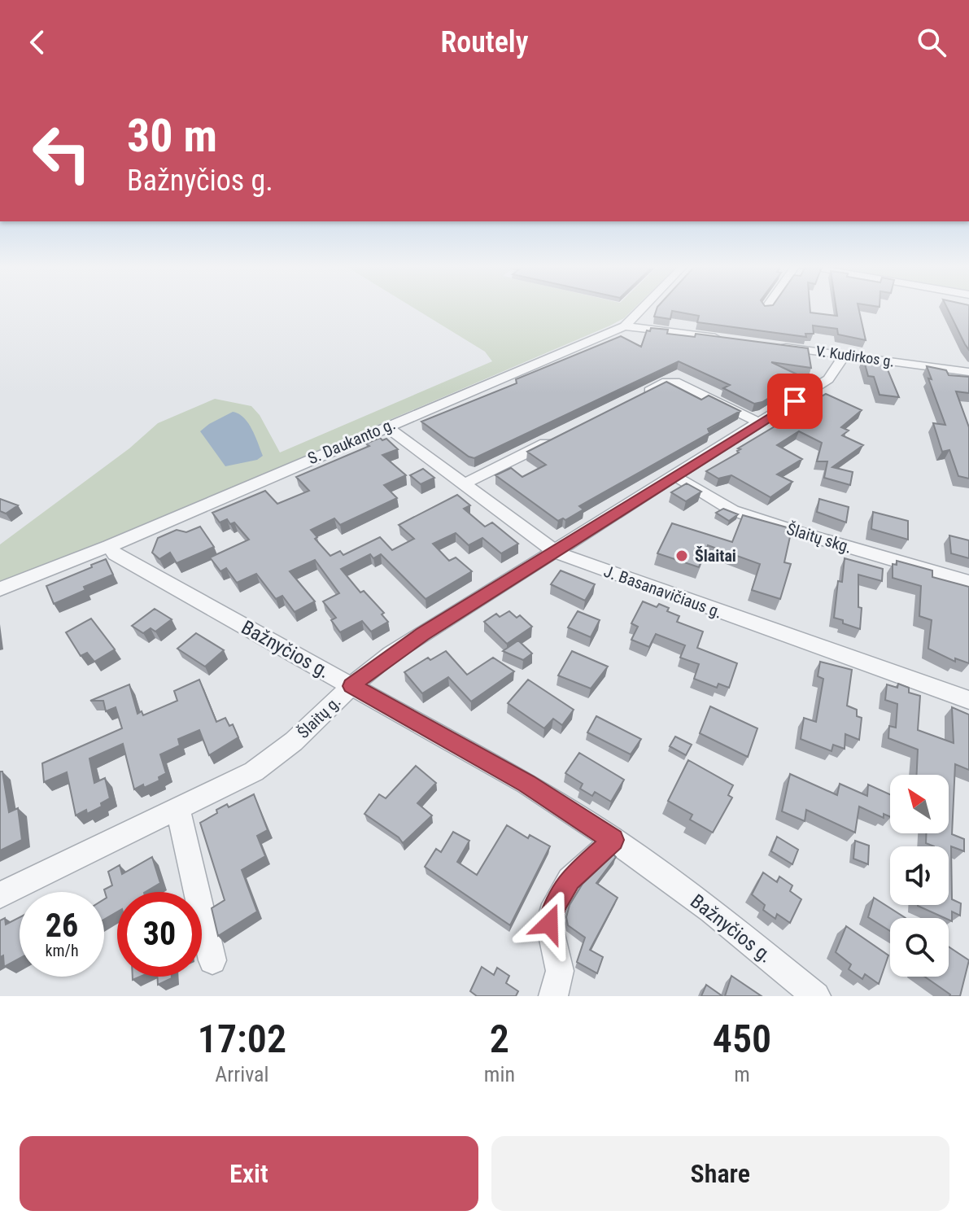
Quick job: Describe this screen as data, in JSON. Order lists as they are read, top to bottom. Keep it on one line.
{"streets":{"street":["V. Kudirkos g.","S. Daukanto g.","Šlaitų skg.","J. Basanavičiaus g.","Bažnyčios g.","Šlaitų g."]},"crossings":[["V. Kudirkos g.","Šlaitų g."],["S. Daukanto g.","J. Basanavičiaus g."],["S. Daukanto g.","Bažnyčios g."],["Šlaitų skg.","Šlaitų g."],["J. Basanavičiaus g.","Šlaitų g."],["Bažnyčios g.","Šlaitų g."]],"places":["Šlaitai"],"north":"top left","page":{"header":"Routely","turn":["30 m","Bažnyčios g."],"speed":"26 km/h","limit":"30","eta":["17:02","Arrival","2","min","450","m"],"buttons":["Exit","Share"]}}
